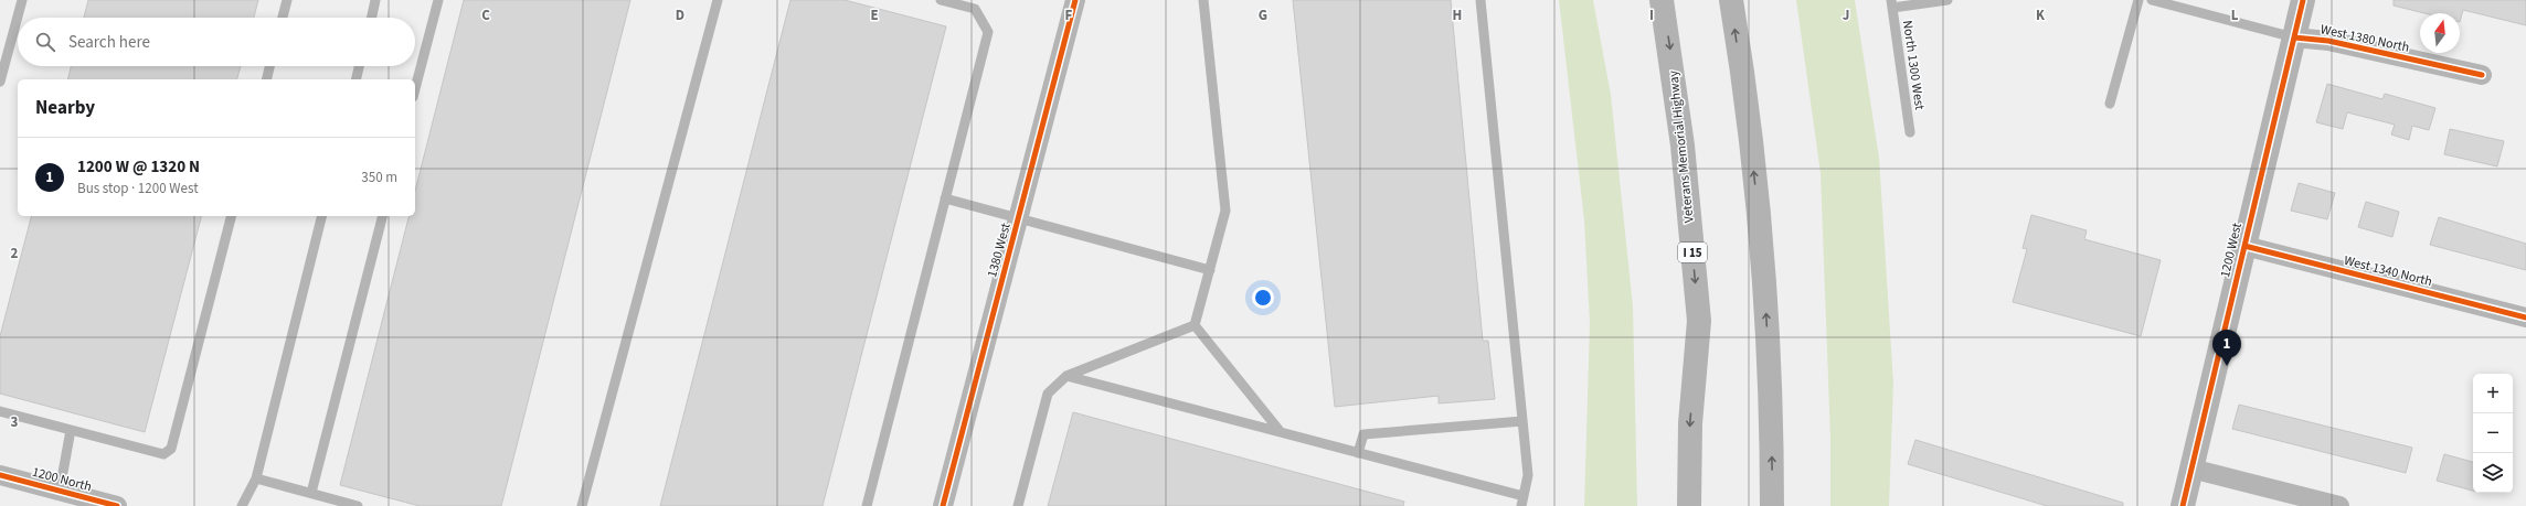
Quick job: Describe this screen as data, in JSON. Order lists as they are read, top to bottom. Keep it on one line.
{"streets":{"highway":["Veterans Memorial Highway","I 15"],"street":["West 1380 North","1380 West","1200 West","West 1340 North","1200 North"],"lane":["North 1300 West"]},"crossings":[["West 1380 North","1200 West"],["1200 West","West 1340 North"]],"north":"top","page":{"search":"Search here","heading":"Nearby","list":[{"mark":"1","name":"1200 W @ 1320 N","note":"Bus stop · 1200 West","value":"350 m"}],"pins":"1","map_buttons":["+","−"]},"grid":{"columns":["C","D","E","F","G","H","I","J","K","L"],"rows":["2","3"]}}
